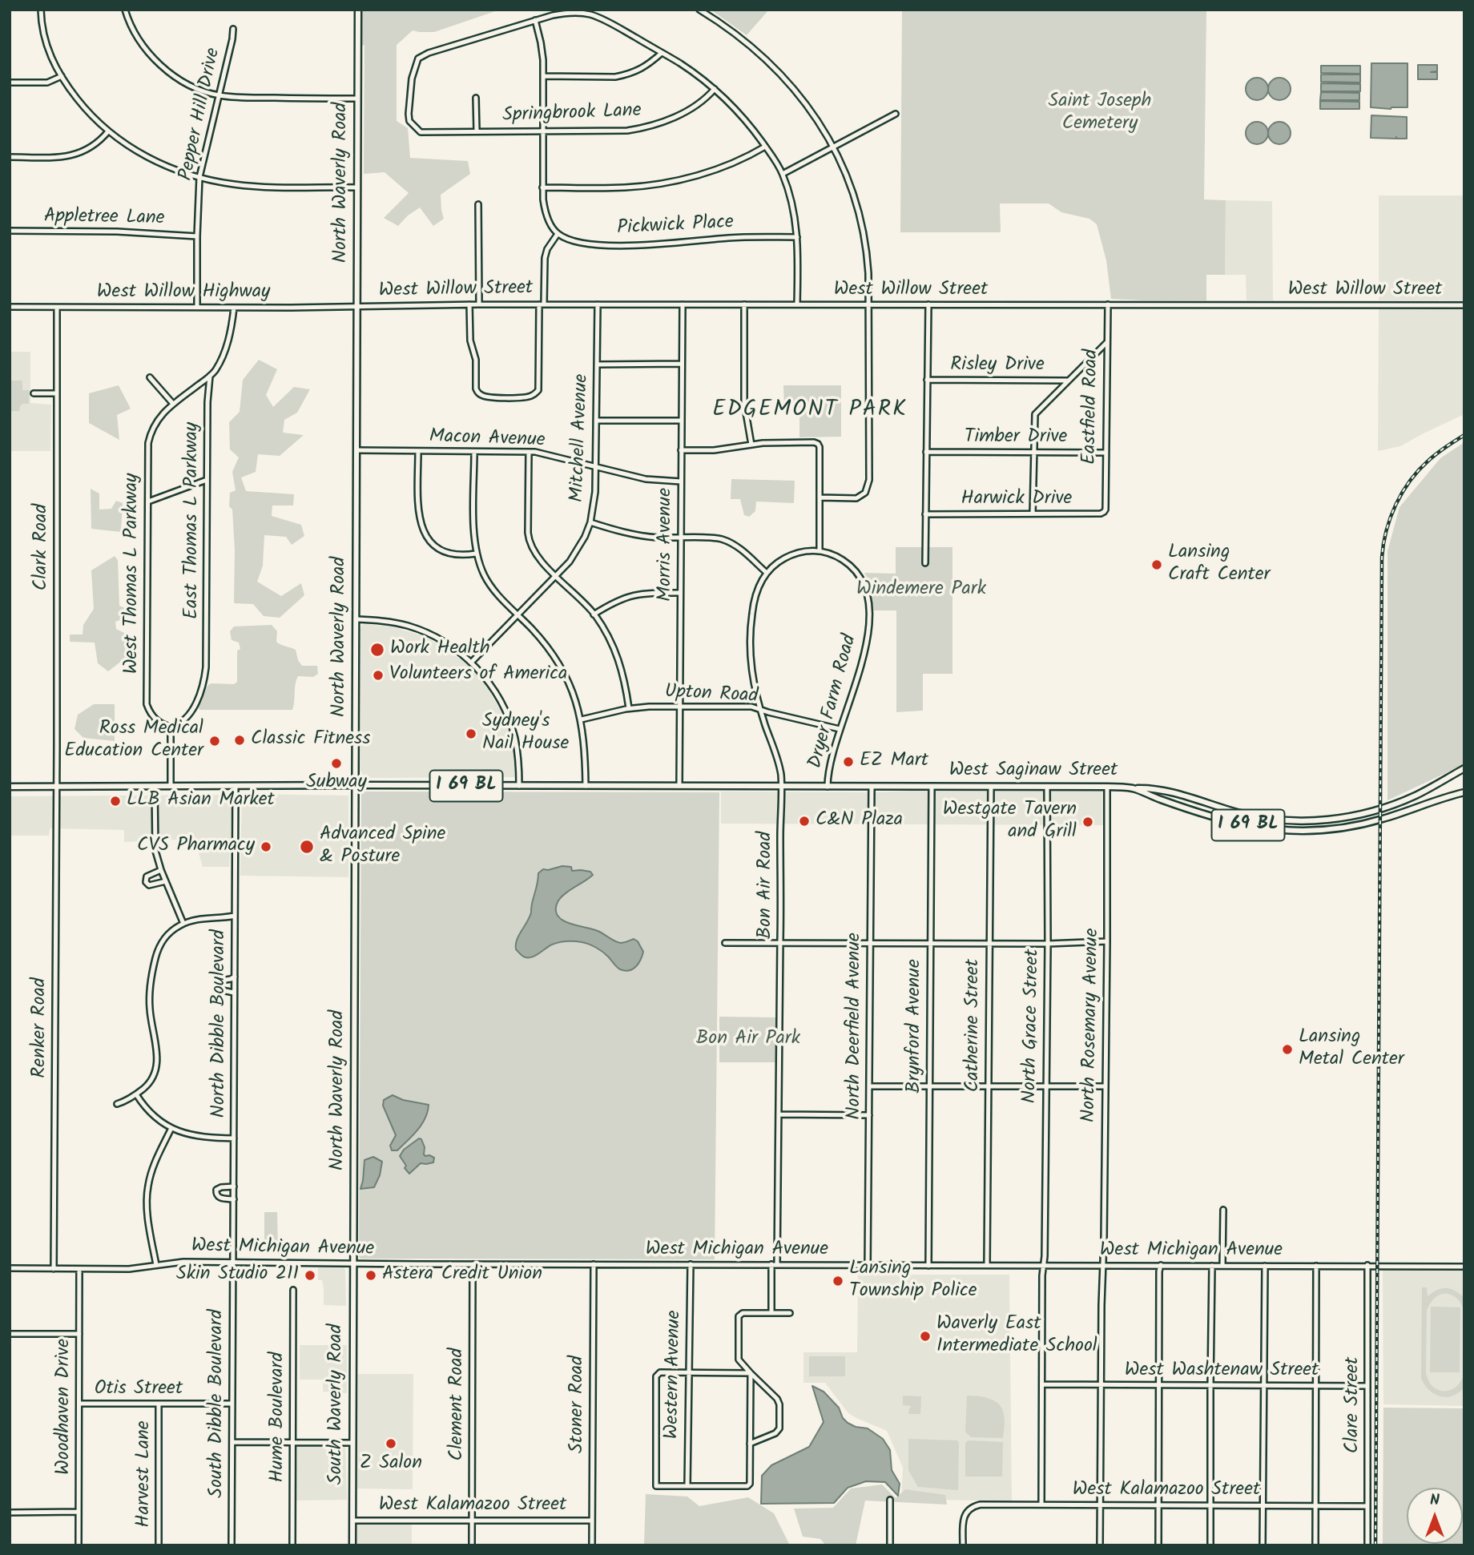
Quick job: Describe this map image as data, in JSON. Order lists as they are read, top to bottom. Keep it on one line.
{"streets":{"main road":["North Waverly Road","West Saginaw Street","I 69 BL","South Waverly Road"],"street":["Pepper Hill Drive","Springbrook Lane","Appletree Lane","Pickwick Place","West Willow Street","West Willow Highway","Risley Drive","Eastfield Road","Mitchell Avenue","Timber Drive","Macon Avenue","Harwick Drive","East Thomas L Parkway","Morris Avenue","Clark Road","West Thomas L Parkway","Upton Road","Dryer Farm Road","Bon Air Road","North Dibble Boulevard","Catherine Street","North Rosemary Avenue","North Deerfield Avenue","Brynford Avenue","North Grace Street","Renker Road","West Michigan Avenue","West Washtenaw Street","Western Avenue","Otis Street","South Dibble Boulevard","Clement Road","Stoner Road","Clare Street","Woodhaven Drive","Hume Boulevard","Harvest Lane","West Kalamazoo Street"]},"crossings":[["Pepper Hill Drive","Appletree Lane"],["Pepper Hill Drive","West Willow Highway"],["North Waverly Road","West Willow Street"],["North Waverly Road","West Willow Highway"],["North Waverly Road","Macon Avenue"],["North Waverly Road","West Saginaw Street"],["North Waverly Road","I 69 BL"],["North Waverly Road","West Michigan Avenue"],["North Waverly Road","South Waverly Road"],["West Willow Street","West Willow Highway"],["West Willow Street","Eastfield Road"],["West Willow Street","Mitchell Avenue"],["West Willow Street","Morris Avenue"],["West Willow Highway","East Thomas L Parkway"],["West Willow Highway","Clark Road"],["Eastfield Road","Timber Drive"],["Eastfield Road","Harwick Drive"],["Mitchell Avenue","Macon Avenue"],["Macon Avenue","Morris Avenue"],["East Thomas L Parkway","West Thomas L Parkway"],["Morris Avenue","Upton Road"],["Morris Avenue","West Saginaw Street"],["Clark Road","I 69 BL"],["Clark Road","Renker Road"],["Upton Road","Dryer Farm Road"],["Upton Road","Bon Air Road"],["Dryer Farm Road","West Saginaw Street"],["Dryer Farm Road","Bon Air Road"],["West Saginaw Street","I 69 BL"],["West Saginaw Street","Bon Air Road"],["West Saginaw Street","Catherine Street"],["West Saginaw Street","North Rosemary Avenue"],["West Saginaw Street","North Deerfield Avenue"],["West Saginaw Street","Brynford Avenue"],["West Saginaw Street","North Grace Street"],["I 69 BL","North Dibble Boulevard"],["I 69 BL","Renker Road"],["Bon Air Road","West Michigan Avenue"],["North Dibble Boulevard","West Michigan Avenue"],["North Dibble Boulevard","South Dibble Boulevard"],["Catherine Street","West Michigan Avenue"],["North Rosemary Avenue","West Michigan Avenue"],["North Rosemary Avenue","West Washtenaw Street"],["North Rosemary Avenue","West Kalamazoo Street"],["North Deerfield Avenue","West Michigan Avenue"],["Brynford Avenue","West Michigan Avenue"],["North Grace Street","West Michigan Avenue"],["North Grace Street","West Washtenaw Street"],["North Grace Street","West Kalamazoo Street"],["Renker Road","West Michigan Avenue"],["West Michigan Avenue","Western Avenue"],["West Michigan Avenue","South Dibble Boulevard"],["West Michigan Avenue","South Waverly Road"],["West Michigan Avenue","Clement Road"],["West Michigan Avenue","Stoner Road"],["West Michigan Avenue","Clare Street"],["West Michigan Avenue","Woodhaven Drive"],["West Washtenaw Street","Clare Street"],["Otis Street","South Dibble Boulevard"],["Otis Street","Woodhaven Drive"],["Otis Street","Harvest Lane"],["South Waverly Road","West Kalamazoo Street"],["Clement Road","West Kalamazoo Street"],["Stoner Road","West Kalamazoo Street"],["Clare Street","West Kalamazoo Street"]],"districts":["EDGEMONT PARK"],"parks":["Saint Joseph Cemetery","Windemere Park","Bon Air Park"],"places":["Lansing Craft Center","Work Health","Volunteers of America","Sydney's Nail House","Classic Fitness","Ross Medical Education Center","EZ Mart","Subway","LLB Asian Market","C&N Plaza","Westgate Tavern and Grill","CVS Pharmacy","Advanced Spine & Posture","Lansing Metal Center","Skin Studio 211","Astera Credit Union","Lansing Township Police","Waverly East Intermediate School","Z Salon"],"north":"top"}
